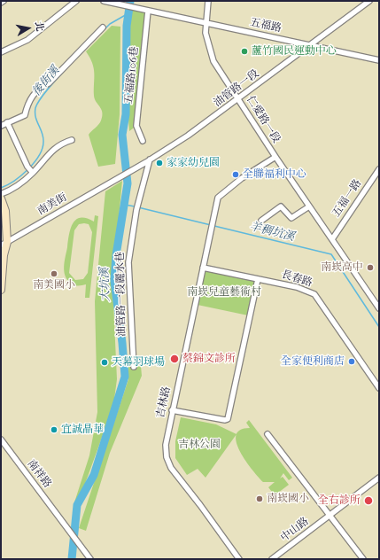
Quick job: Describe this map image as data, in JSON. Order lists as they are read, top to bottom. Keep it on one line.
{"streets":{"street":["五福路","五福路106巷","油管路一段","仁愛路一段","五福一路","南美街","長春路","油管路一段麗水巷","吉林路","南祥路","中山路"]},"crossings":[["五福路","五福路106巷"],["五福路","油管路一段"],["五福路","仁愛路一段"],["油管路一段","仁愛路一段"],["油管路一段","南美街"],["油管路一段","油管路一段麗水巷"],["仁愛路一段","五福一路"],["仁愛路一段","吉林路"],["長春路","吉林路"]],"water":["後街溪","羊稠坑溪","大坑溪"],"parks":["南崁兒童藝術村","吉林公園"],"places":["蘆竹國民運動中心","家家幼兒園","全聯福利中心","南崁高中","南美國小","蔡錦文診所","全家便利商店","天幕羽球場","宜誠晶華","南崁國小","全右診所"],"north":"right"}
